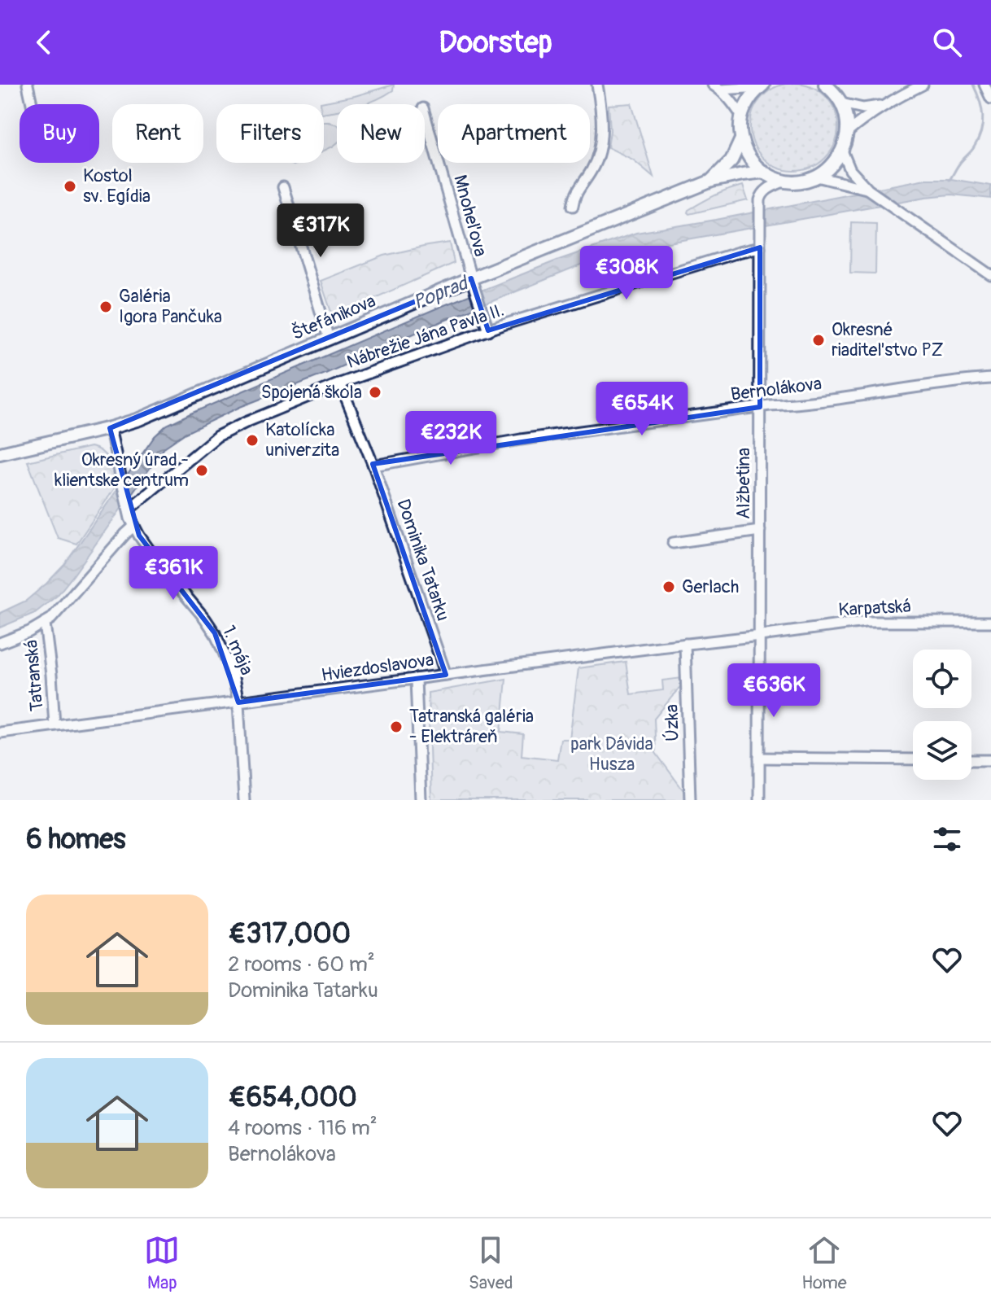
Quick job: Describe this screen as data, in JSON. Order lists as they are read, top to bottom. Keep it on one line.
{"streets":{"main road":["Štefánikova"],"street":["Mnoheľova","Nábrežie Jána Pavla II.","Bernolákova","Alžbetina","Dominika Tatarku","Karpatská","1. mája","Hviezdoslavova","Tatranská","Úzka"]},"crossings":[["Mnoheľova","Štefánikova"],["Mnoheľova","Nábrežie Jána Pavla II."],["Štefánikova","1. mája"],["Nábrežie Jána Pavla II.","Alžbetina"],["Nábrežie Jána Pavla II.","Dominika Tatarku"],["Nábrežie Jána Pavla II.","1. mája"],["Bernolákova","Alžbetina"],["Bernolákova","Dominika Tatarku"],["Alžbetina","Karpatská"],["Alžbetina","Hviezdoslavova"],["Dominika Tatarku","Hviezdoslavova"],["Karpatská","Hviezdoslavova"],["1. mája","Hviezdoslavova"],["Hviezdoslavova","Tatranská"],["Hviezdoslavova","Úzka"]],"water":["Poprad"],"parks":["park Dávida Husza"],"places":["Kostol sv. Egídia","Galéria Igora Pančuka","Okresné riaditeľstvo PZ","Spojená škola","Katolícka univerzita","Okresný úrad - klientske centrum","Gerlach","Tatranská galéria - Elektráreň"],"page":{"header":"Doorstep","chip":["Buy","Rent","Filters","New","Apartment"],"price":["€317K","€308K","€654K","€232K","€361K","€636K"],"heading":"6 homes","list":[{"name":"€317,000","note":"2 rooms · 60 m² · Dominika Tatarku"},{"name":"€654,000","note":"4 rooms · 116 m² · Bernolákova"}],"tabs":["Map","Saved","Home"]}}
